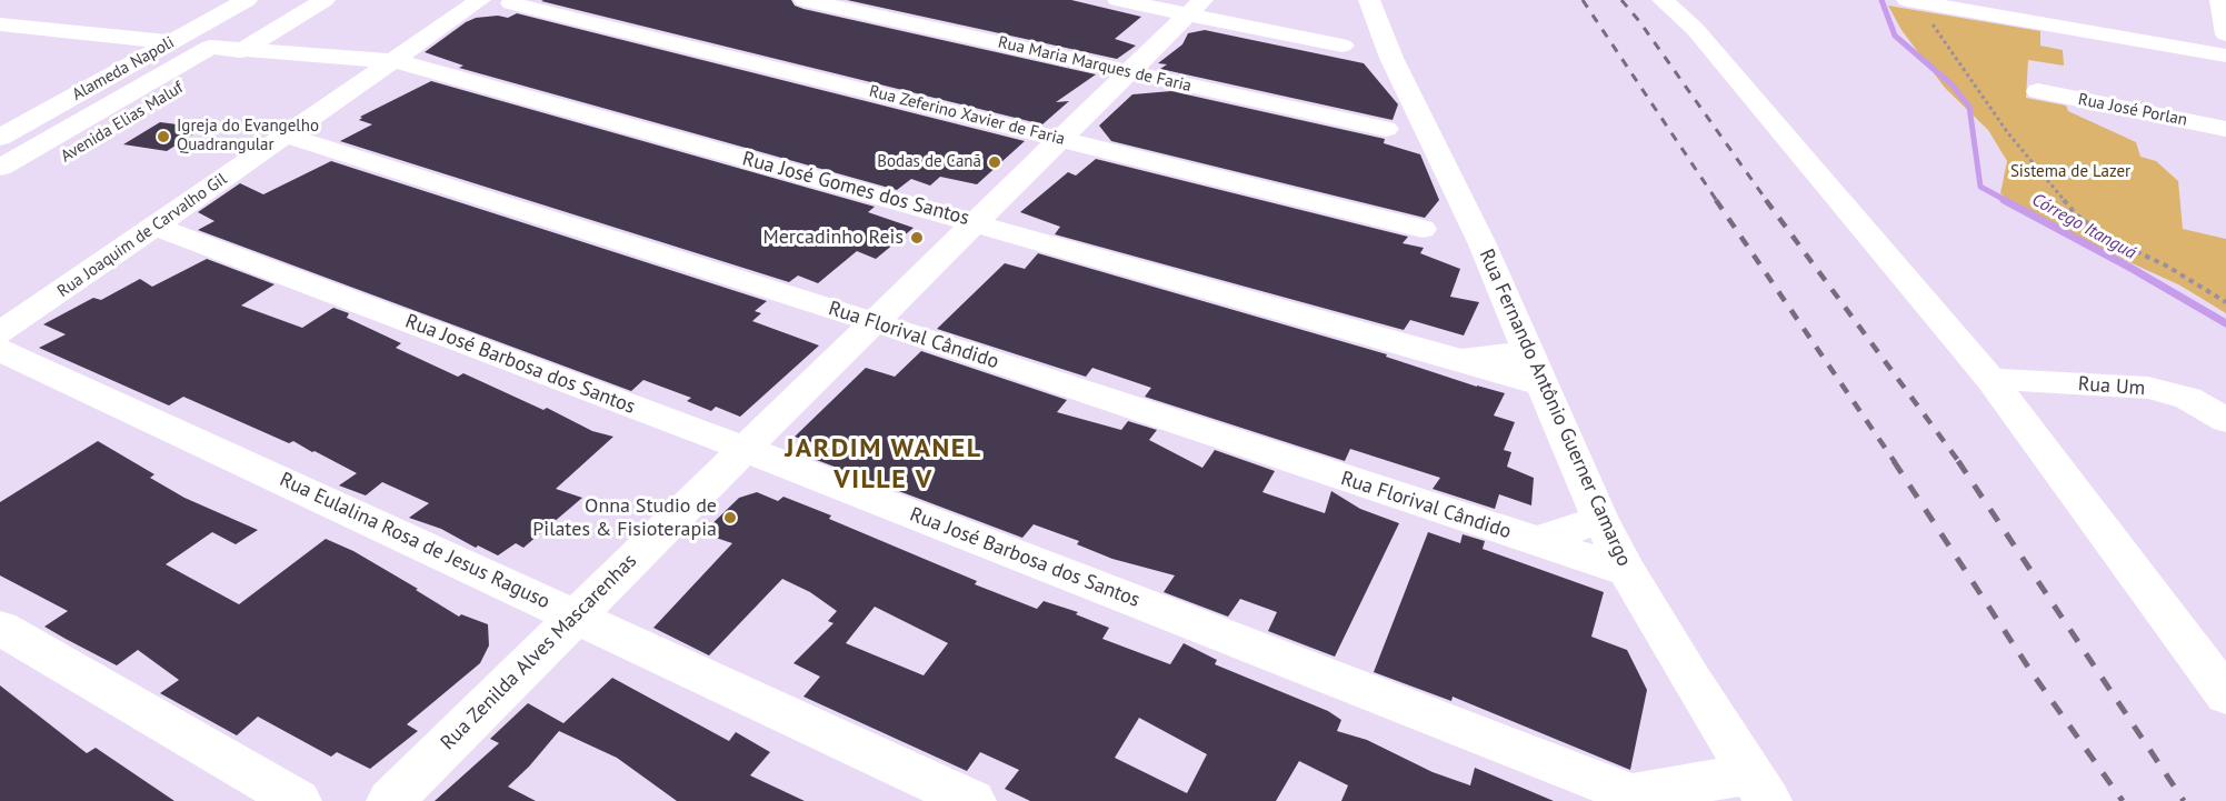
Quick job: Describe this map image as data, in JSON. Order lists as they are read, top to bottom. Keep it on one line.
{"streets":{"street":["Rua Maria Marques de Faria","Alameda Napoli","Rua José Porlan","Rua Zeferino Xavier de Faria","Avenida Elias Maluf","Rua José Gomes dos Santos","Rua Joaquim de Carvalho Gil","Rua Florival Cândido","Rua José Barbosa dos Santos","Rua Um","Rua Fernando Antônio Guerner Camargo","Rua Eulalina Rosa de Jesus Raguso","Rua Zenilda Alves Mascarenhas"]},"crossings":[["Rua Maria Marques de Faria","Rua Fernando Antônio Guerner Camargo"],["Rua Maria Marques de Faria","Rua Zenilda Alves Mascarenhas"],["Rua Zeferino Xavier de Faria","Rua Joaquim de Carvalho Gil"],["Rua Zeferino Xavier de Faria","Rua Fernando Antônio Guerner Camargo"],["Rua Zeferino Xavier de Faria","Rua Zenilda Alves Mascarenhas"],["Avenida Elias Maluf","Rua José Gomes dos Santos"],["Rua José Gomes dos Santos","Rua Joaquim de Carvalho Gil"],["Rua José Gomes dos Santos","Rua Fernando Antônio Guerner Camargo"],["Rua José Gomes dos Santos","Rua Zenilda Alves Mascarenhas"],["Rua Joaquim de Carvalho Gil","Rua Florival Cândido"],["Rua Joaquim de Carvalho Gil","Rua José Barbosa dos Santos"],["Rua Florival Cândido","Rua Fernando Antônio Guerner Camargo"],["Rua Florival Cândido","Rua Zenilda Alves Mascarenhas"],["Rua José Barbosa dos Santos","Rua Fernando Antônio Guerner Camargo"],["Rua José Barbosa dos Santos","Rua Zenilda Alves Mascarenhas"],["Rua Eulalina Rosa de Jesus Raguso","Rua Zenilda Alves Mascarenhas"]],"districts":["JARDIM WANEL VILLE V"],"water":["Córrego Itanguá"],"parks":["Sistema de Lazer"],"places":["Igreja do Evangelho Quadrangular","Bodas de Canã","Mercadinho Reis","Onna Studio de Pilates & Fisioterapia"]}
